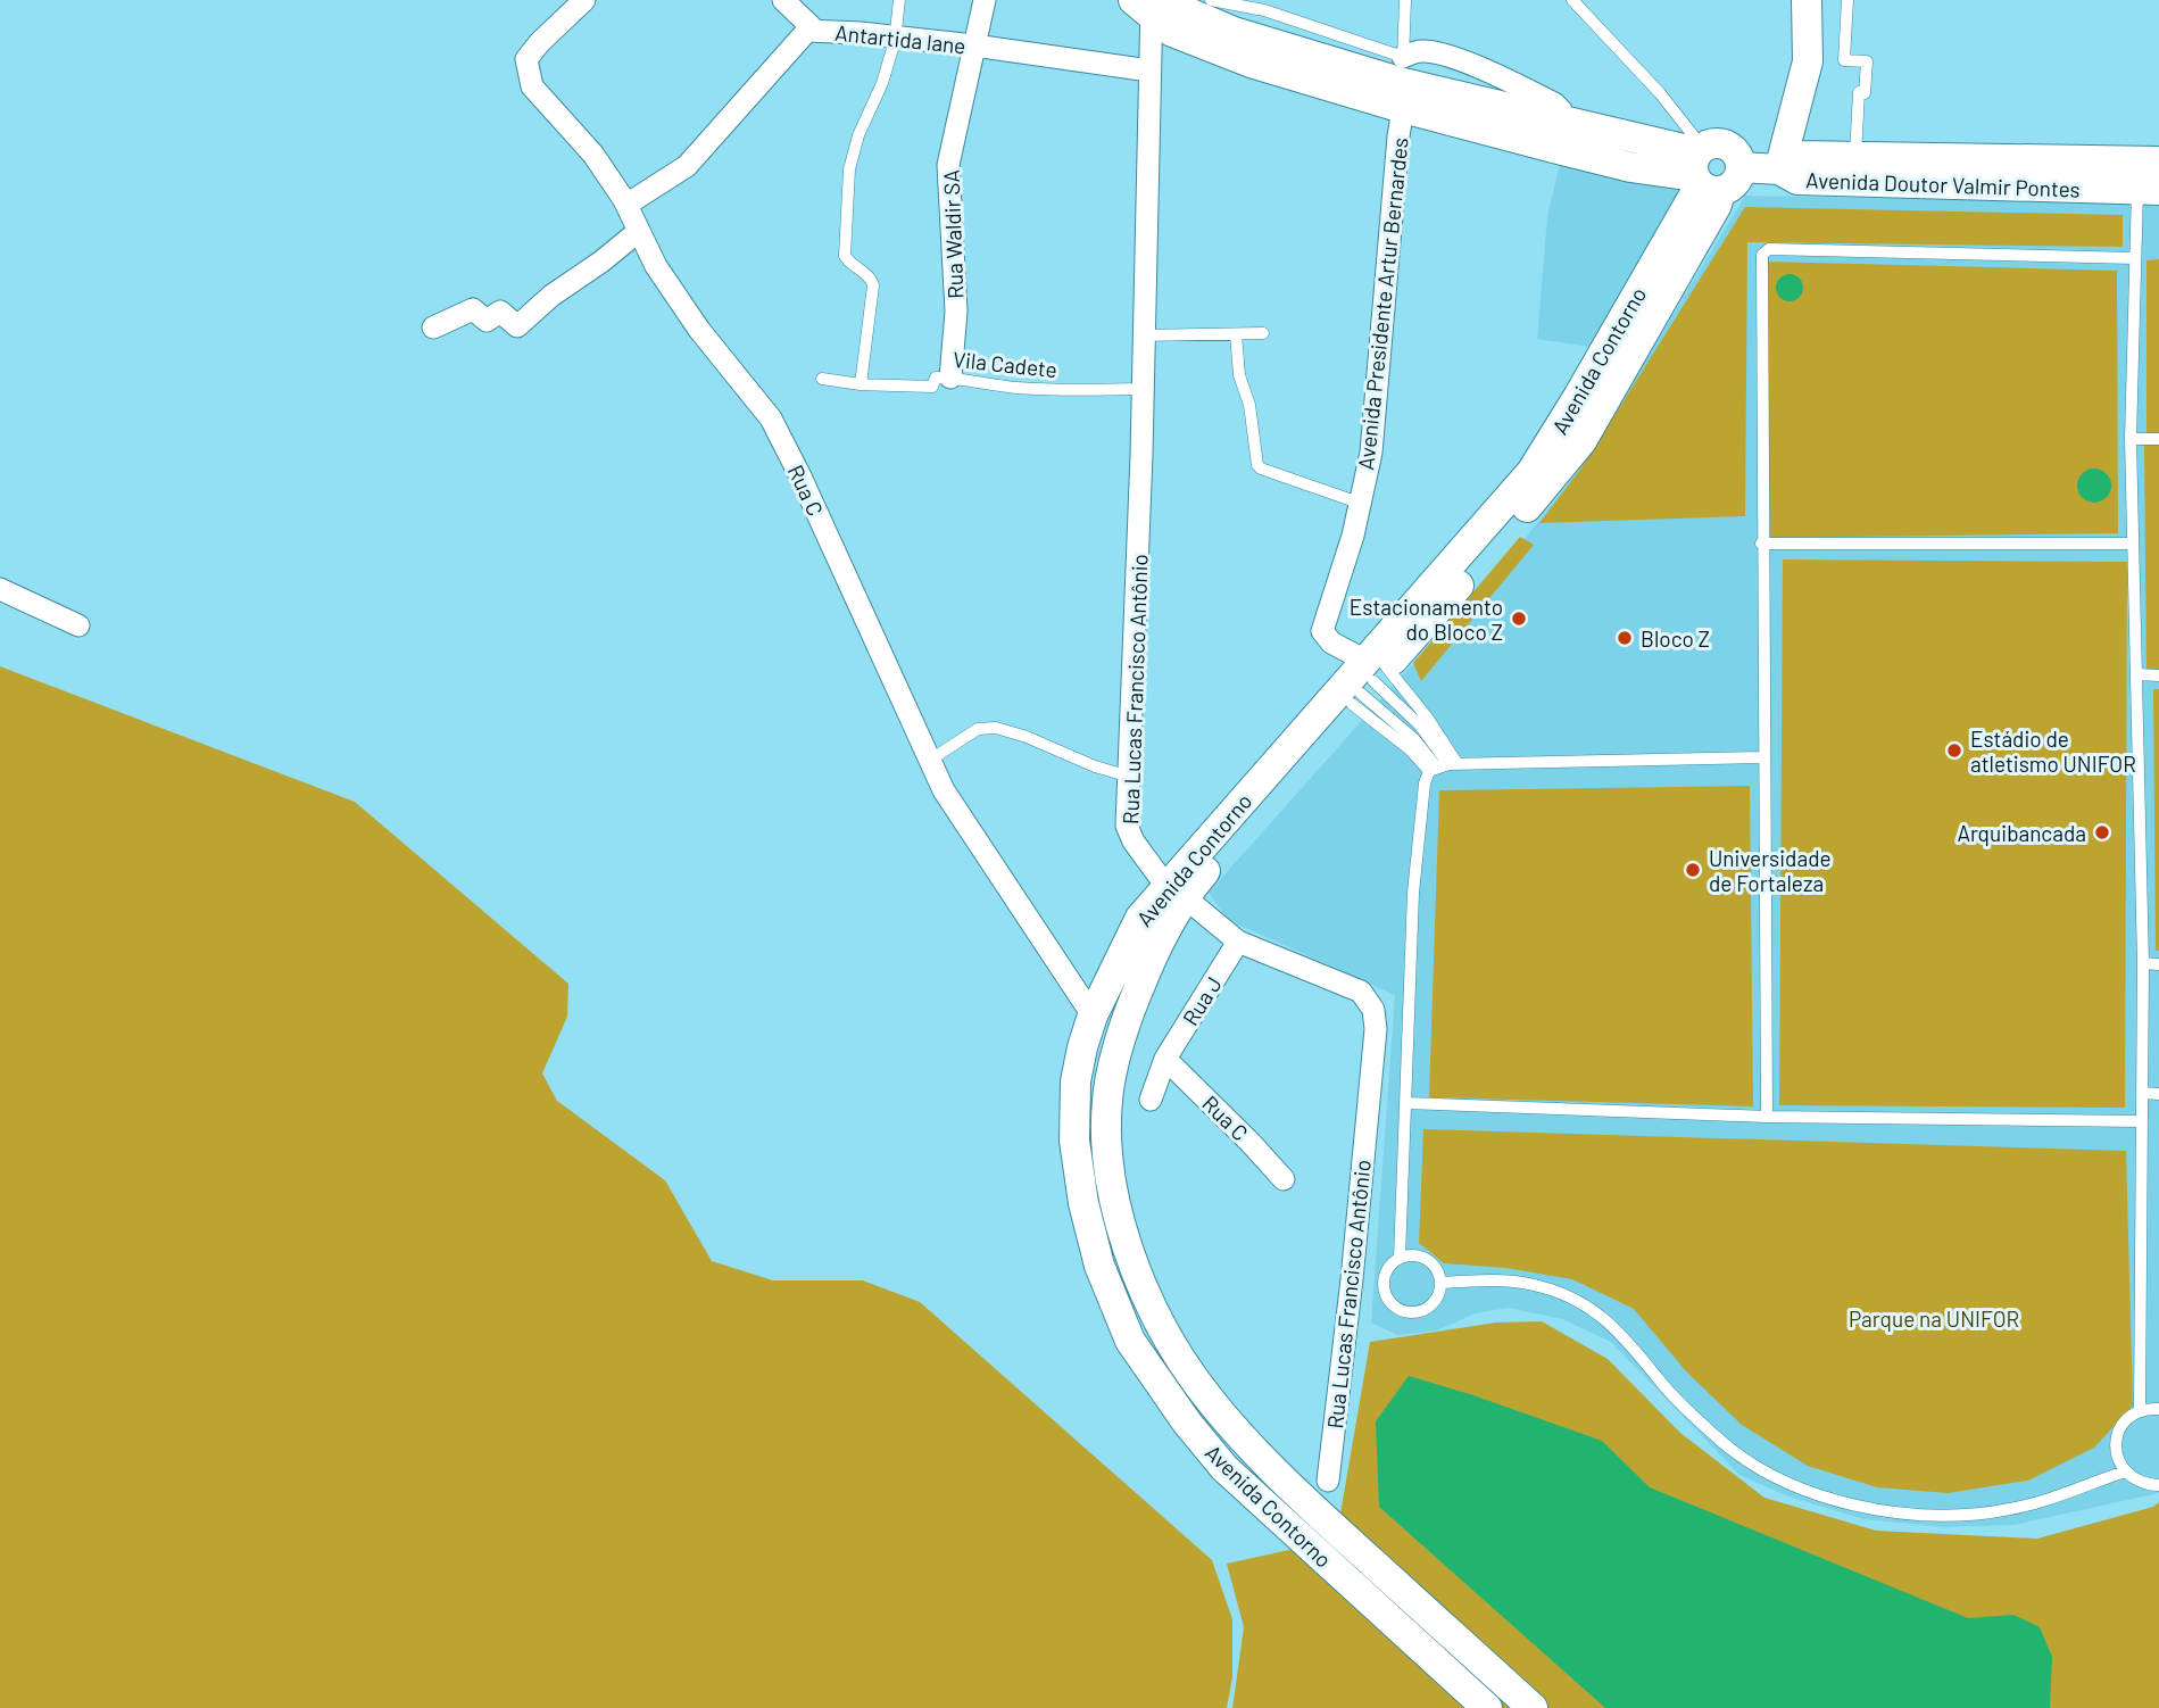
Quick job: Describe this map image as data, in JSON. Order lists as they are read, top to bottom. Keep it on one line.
{"streets":{"street":["Antartida lane","Avenida Doutor Valmir Pontes","Rua Waldir SA","Avenida Presidente Artur Bernardes","Avenida Contorno","Rua C","Rua Lucas Francisco Antônio","Rua J"],"lane":["Vila Cadete"]},"crossings":[["Antartida lane","Rua Waldir SA"],["Antartida lane","Rua C"],["Antartida lane","Rua Lucas Francisco Antônio"],["Rua Waldir SA","Vila Cadete"],["Avenida Presidente Artur Bernardes","Avenida Contorno"],["Avenida Contorno","Rua C"],["Avenida Contorno","Rua Lucas Francisco Antônio"],["Vila Cadete","Rua Lucas Francisco Antônio"],["Rua C","Rua J"],["Rua Lucas Francisco Antônio","Rua J"]],"parks":["Parque na UNIFOR"],"places":["Estacionamento do Bloco Z","Bloco Z","Estádio de atletismo UNIFOR","Arquibancada","Universidade de Fortaleza"]}
